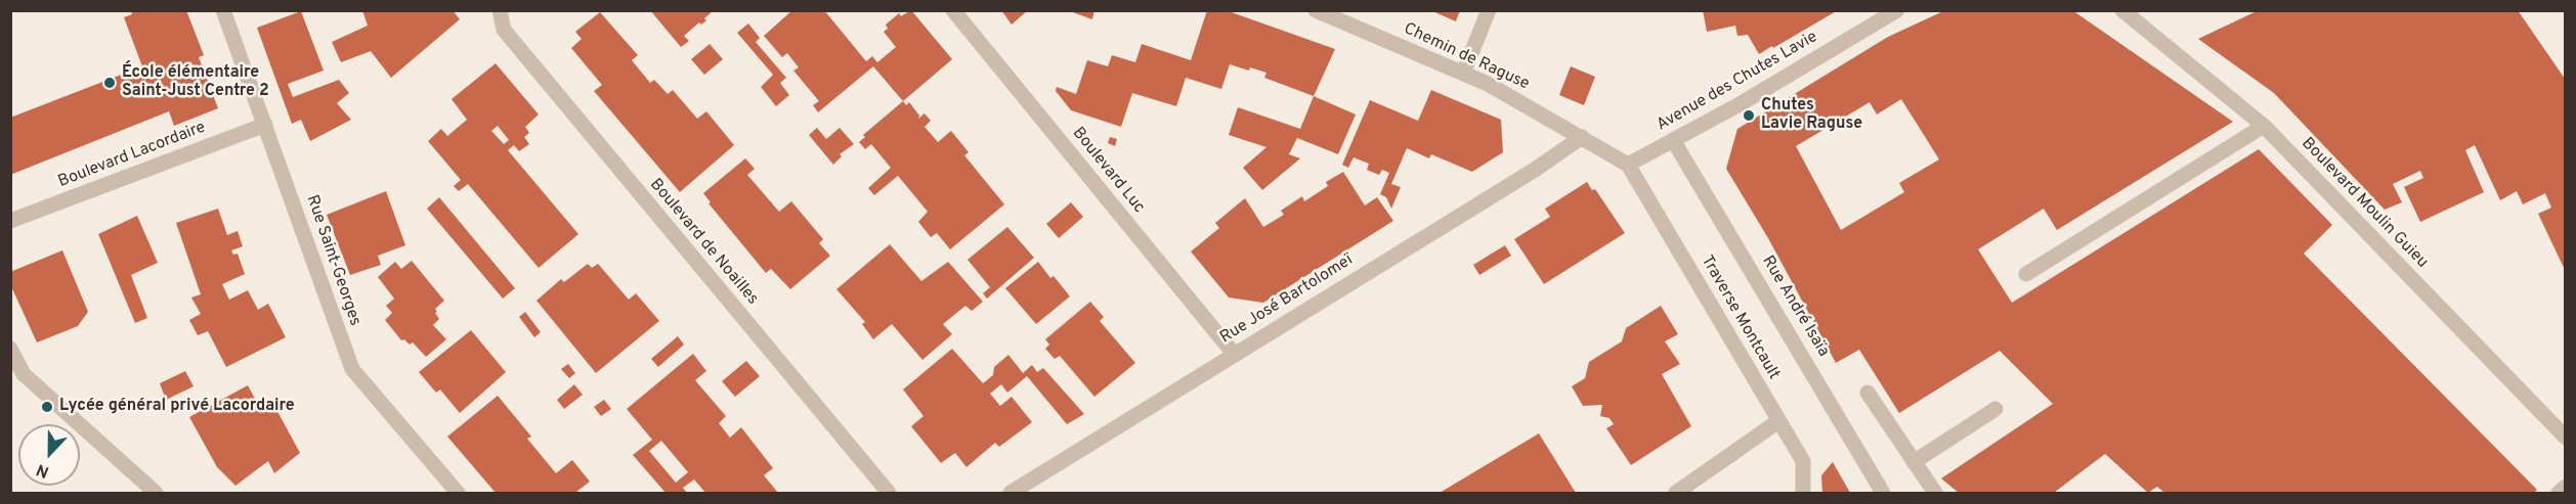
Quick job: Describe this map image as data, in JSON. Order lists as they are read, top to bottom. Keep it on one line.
{"streets":{"street":["Chemin de Raguse","Avenue des Chutes Lavie","Boulevard Lacordaire","Boulevard Luc","Boulevard Moulin Guieu","Boulevard de Noailles","Rue Saint-Georges","Rue José Bartolomeï","Rue André Isaïa","Traverse Montcault"]},"crossings":[["Chemin de Raguse","Avenue des Chutes Lavie"],["Chemin de Raguse","Rue José Bartolomeï"],["Chemin de Raguse","Traverse Montcault"],["Avenue des Chutes Lavie","Rue André Isaïa"],["Avenue des Chutes Lavie","Traverse Montcault"],["Boulevard Lacordaire","Rue Saint-Georges"],["Boulevard Luc","Rue José Bartolomeï"]],"places":["École élémentaire Saint-Just Centre 2","Chutes Lavie Raguse","Lycée général privé Lacordaire"],"north":"bottom"}
